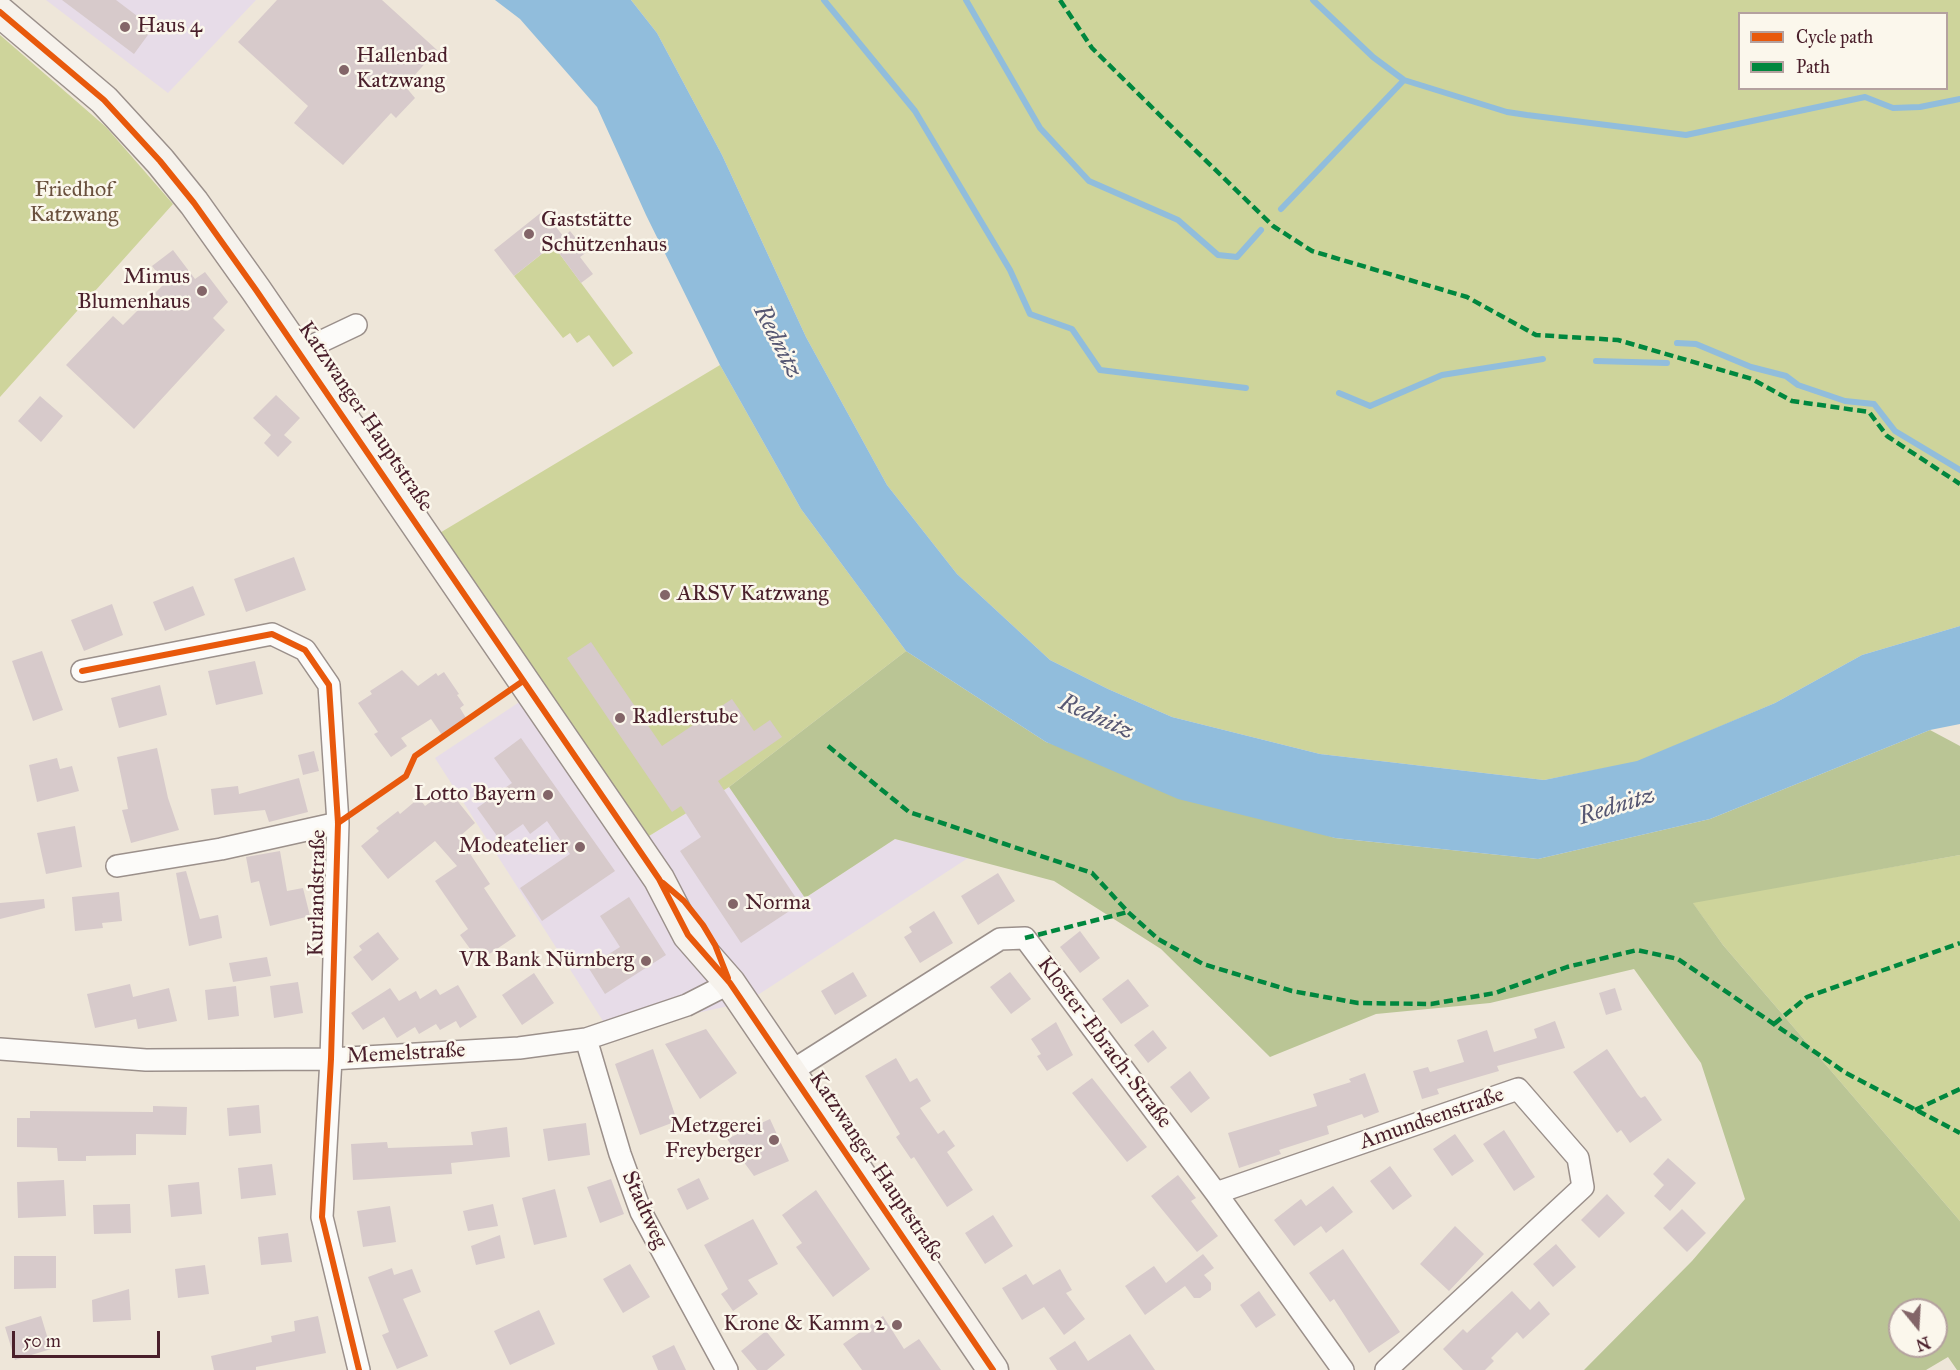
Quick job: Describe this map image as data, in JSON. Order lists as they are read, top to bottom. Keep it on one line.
{"streets":{"main road":["Katzwanger Hauptstraße"],"street":["Kurlandstraße","Kloster-Ebrach-Straße","Memelstraße","Amundsenstraße","Stadtweg"]},"crossings":[["Katzwanger Hauptstraße","Kloster-Ebrach-Straße"],["Katzwanger Hauptstraße","Memelstraße"],["Kurlandstraße","Memelstraße"],["Kloster-Ebrach-Straße","Amundsenstraße"],["Memelstraße","Stadtweg"]],"water":["Rednitz"],"parks":["Friedhof Katzwang"],"places":["Haus 4","Hallenbad Katzwang","Gaststätte Schützenhaus","Mimus Blumenhaus","ARSV Katzwang","Radlerstube","Lotto Bayern","Modeatelier","Norma","VR Bank Nürnberg","Metzgerei Freyberger","Krone & Kamm 2"],"legend":["Cycle path","Path"],"scale_bar":"50 m","north":"bottom"}
